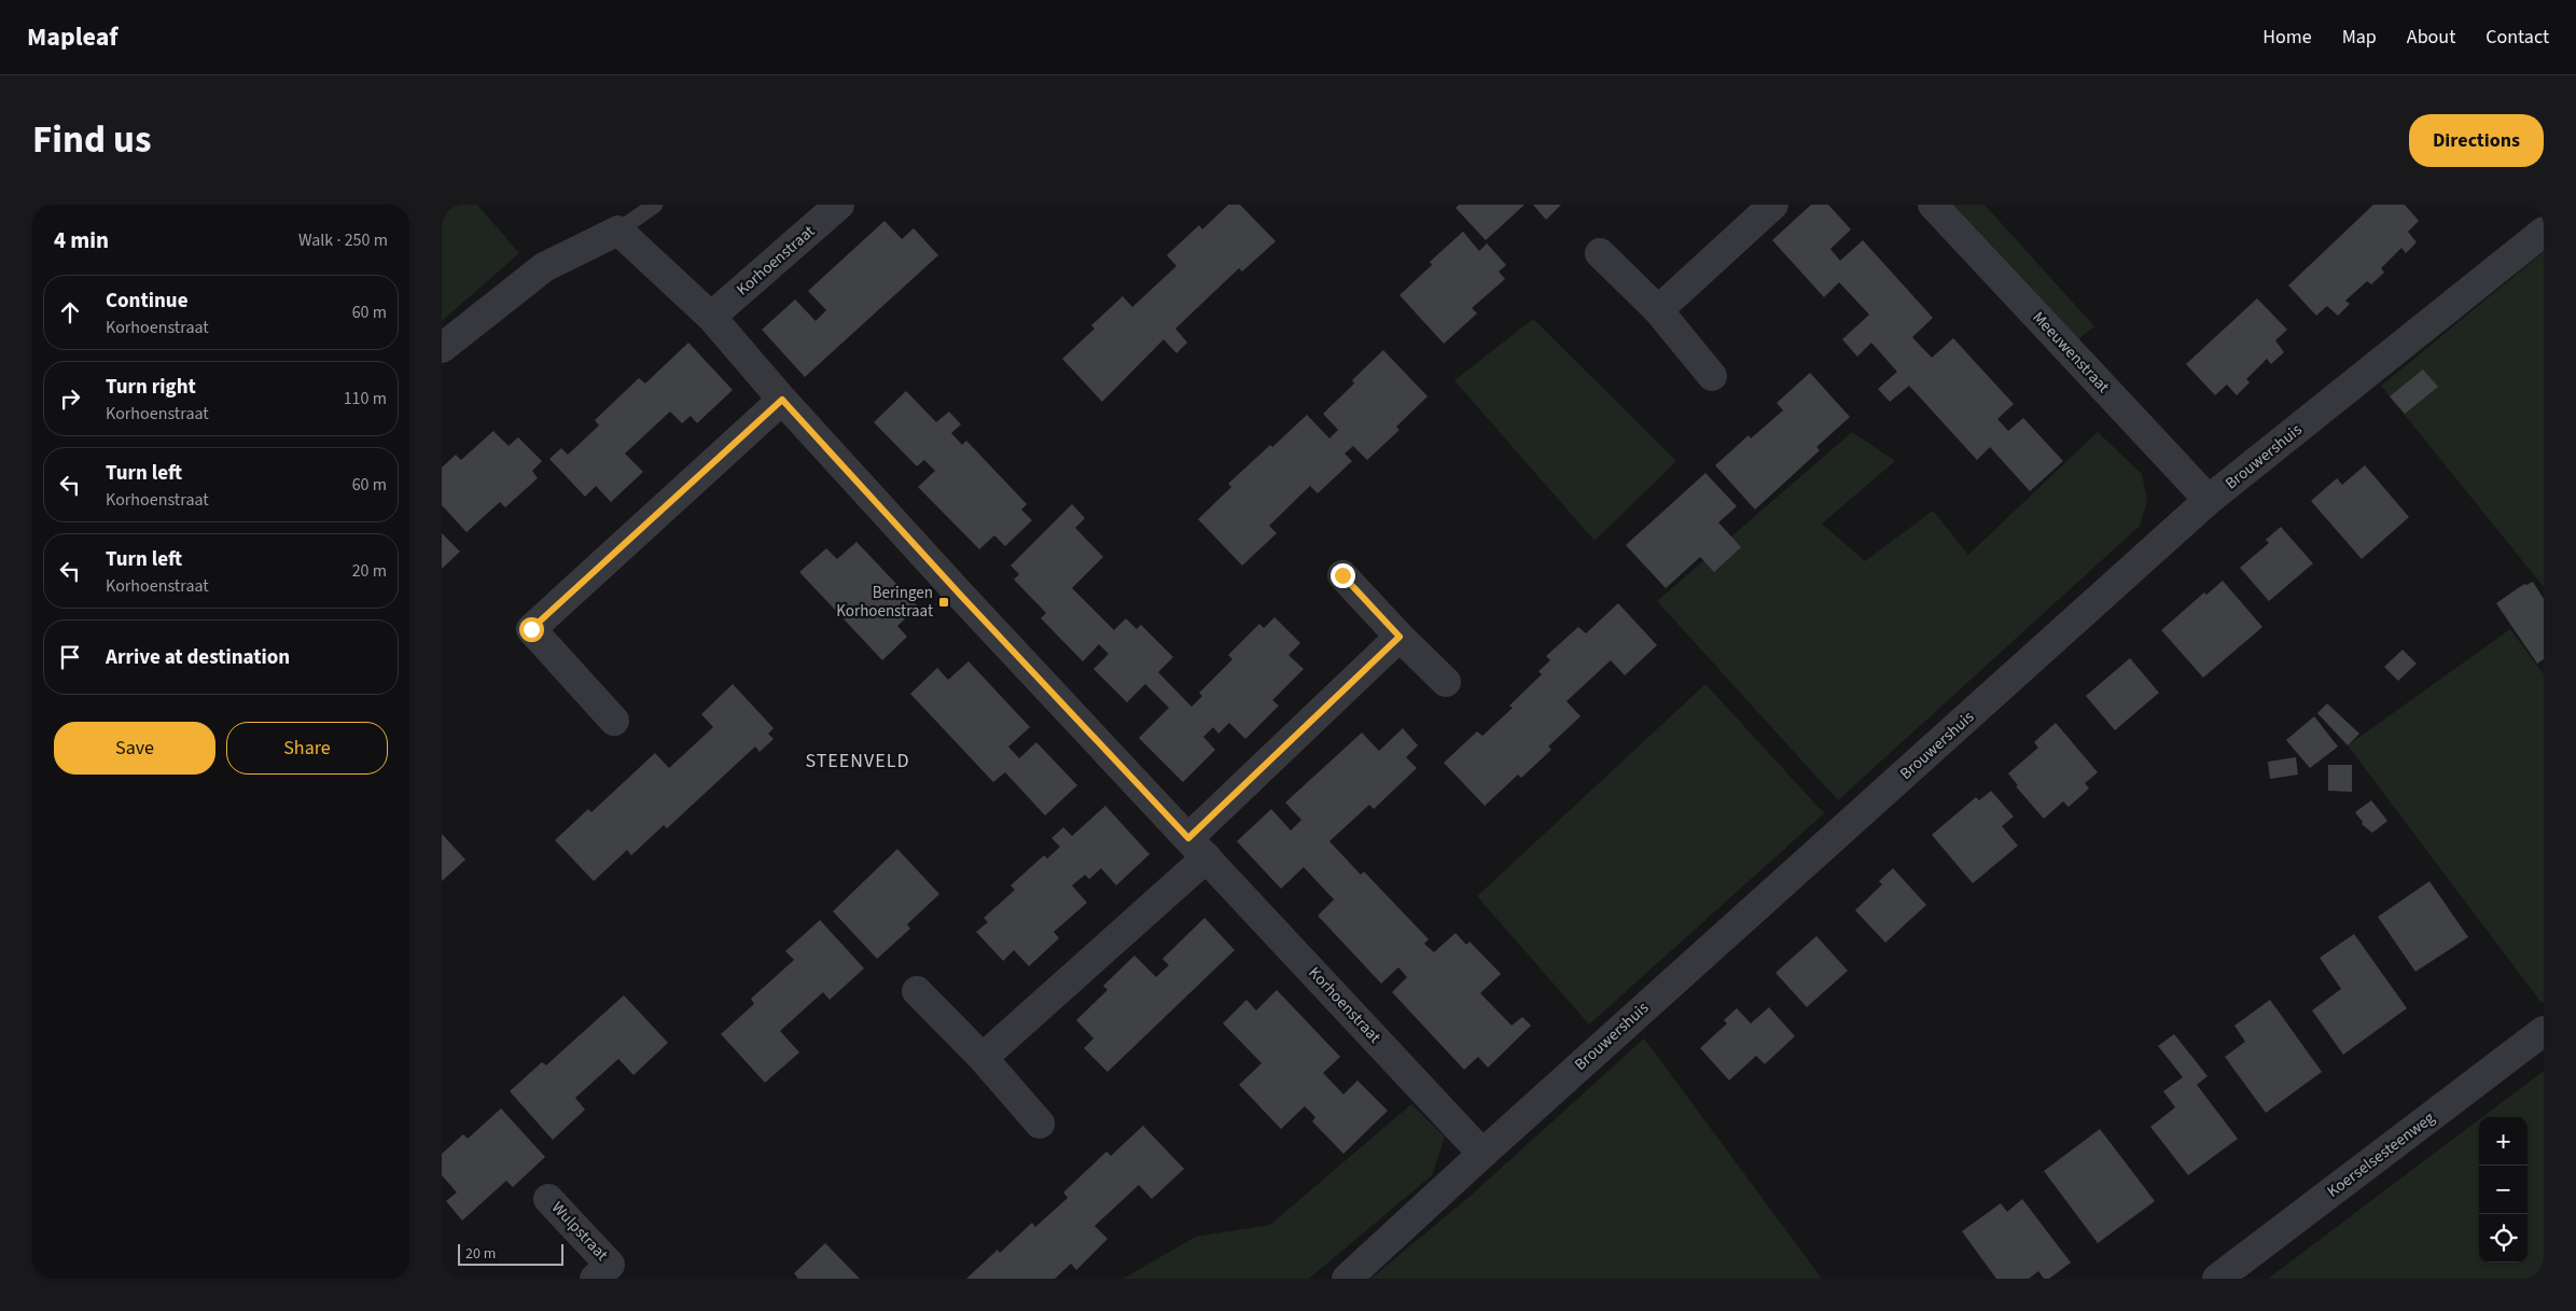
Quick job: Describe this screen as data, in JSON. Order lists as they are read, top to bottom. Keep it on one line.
{"streets":{"street":["Korhoenstraat","Meeuwenstraat","Brouwershuis","Koerselsesteenweg","Wulpstraat"]},"crossings":[["Korhoenstraat","Brouwershuis"],["Meeuwenstraat","Brouwershuis"]],"districts":["STEENVELD"],"places":{"transit":["Beringen Korhoenstraat"]},"scale_bar":"20 m","page":{"header":"Mapleaf","nav":["Home","Map","About","Contact"],"title":"Find us","buttons":["Directions",["Save","Share"]],"heading":["4 min","Walk · 250 m"],"list":[["Continue","Korhoenstraat","60 m"],["Turn right","Korhoenstraat","110 m"],["Turn left","Korhoenstraat","60 m"],["Turn left","Korhoenstraat","20 m"],"Arrive at destination"],"map_buttons":["+","−"],"scale":"20 m"}}
